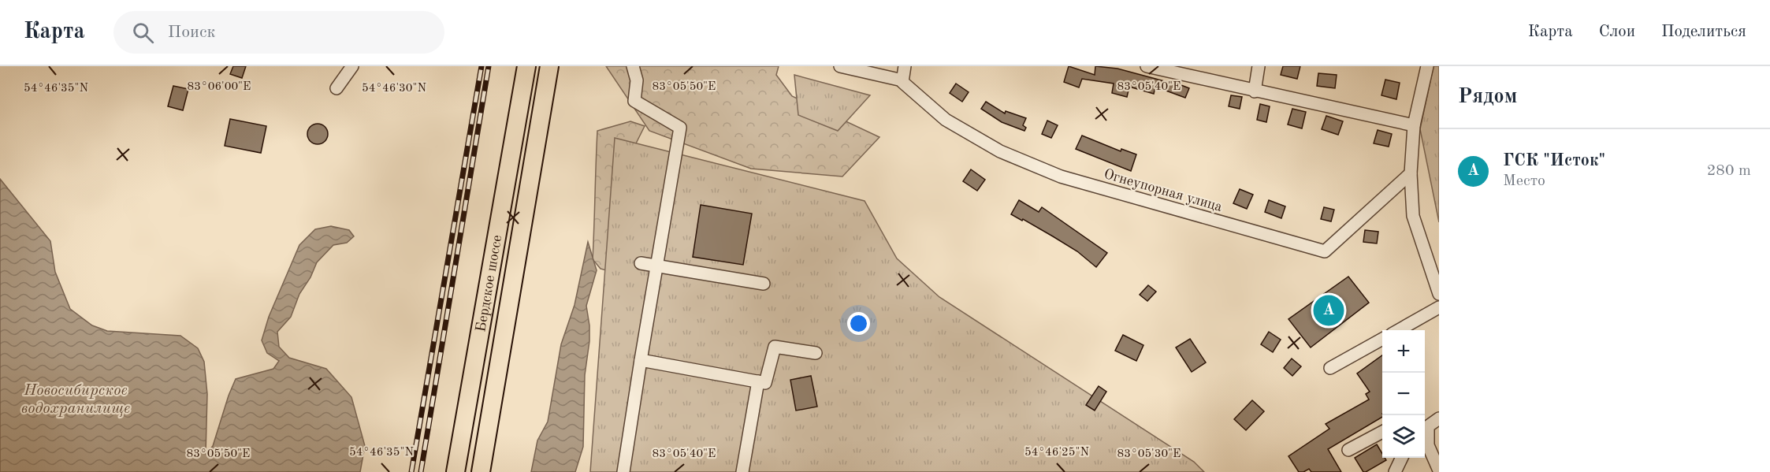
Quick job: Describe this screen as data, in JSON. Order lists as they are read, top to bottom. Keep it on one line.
{"streets":{"highway":["Бердское шоссе"],"street":["Огнеупорная улица"]},"water":["Новосибирское водохранилище"],"page":{"header":"Карта","search":"Поиск","nav":["Карта","Слои","Поделиться"],"heading":"Рядом","list":[{"mark":"A","name":"ГСК \"Исток\"","note":"Место","value":"280 m"}],"pins":"A","map_buttons":["+","−"]},"coordinates":["83°06'00\"E","83°05'50\"E","83°05'40\"E","54°46'35\"N","54°46'30\"N","54°46'25\"N","83°05'30\"E"]}
